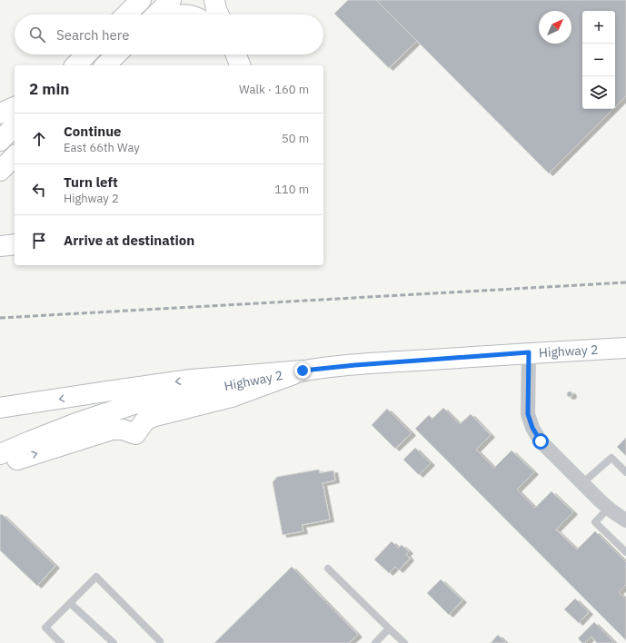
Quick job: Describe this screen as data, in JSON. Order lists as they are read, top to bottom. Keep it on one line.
{"streets":{"main road":["Highway 2"]},"north":"top right","page":{"map_buttons":["+","−"],"search":"Search here","heading":["2 min","Walk · 160 m"],"list":[["Continue","East 66th Way","50 m"],["Turn left","Highway 2","110 m"],"Arrive at destination"]}}
